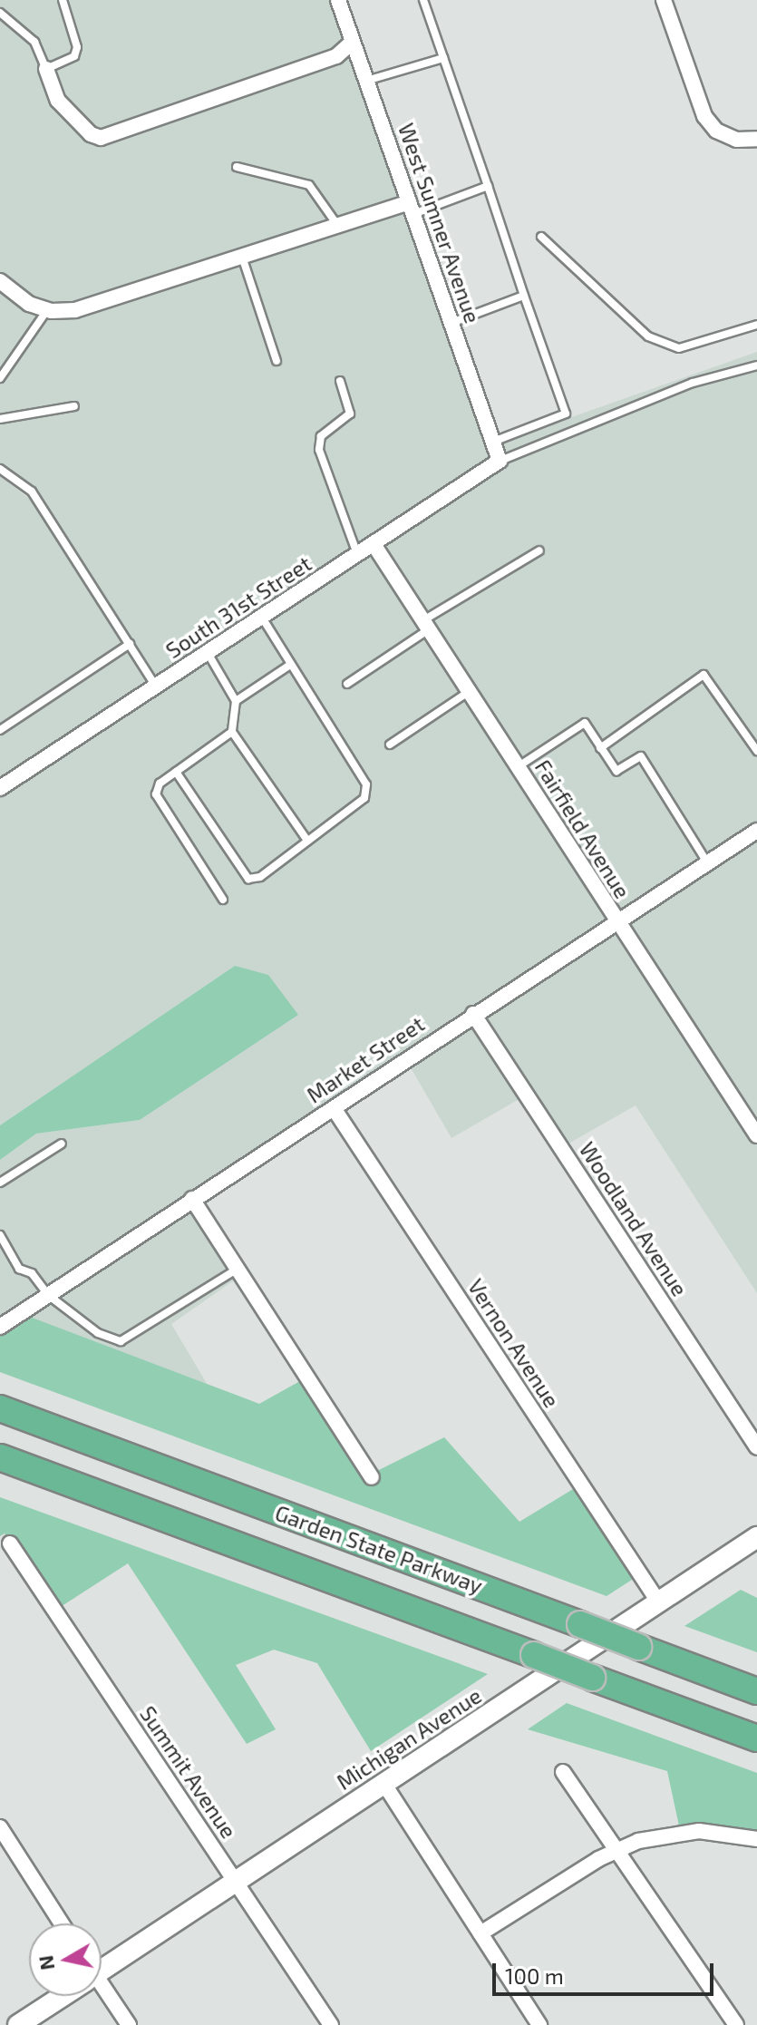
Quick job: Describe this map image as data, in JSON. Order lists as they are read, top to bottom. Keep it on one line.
{"streets":{"highway":["Garden State Parkway"],"street":["West Sumner Avenue","South 31st Street","Fairfield Avenue","Market Street","Woodland Avenue","Vernon Avenue","Michigan Avenue","Summit Avenue"]},"crossings":[["West Sumner Avenue","South 31st Street"],["South 31st Street","Fairfield Avenue"],["Fairfield Avenue","Market Street"],["Market Street","Woodland Avenue"],["Market Street","Vernon Avenue"],["Vernon Avenue","Michigan Avenue"],["Michigan Avenue","Summit Avenue"]],"scale_bar":"100 m","north":"left"}
